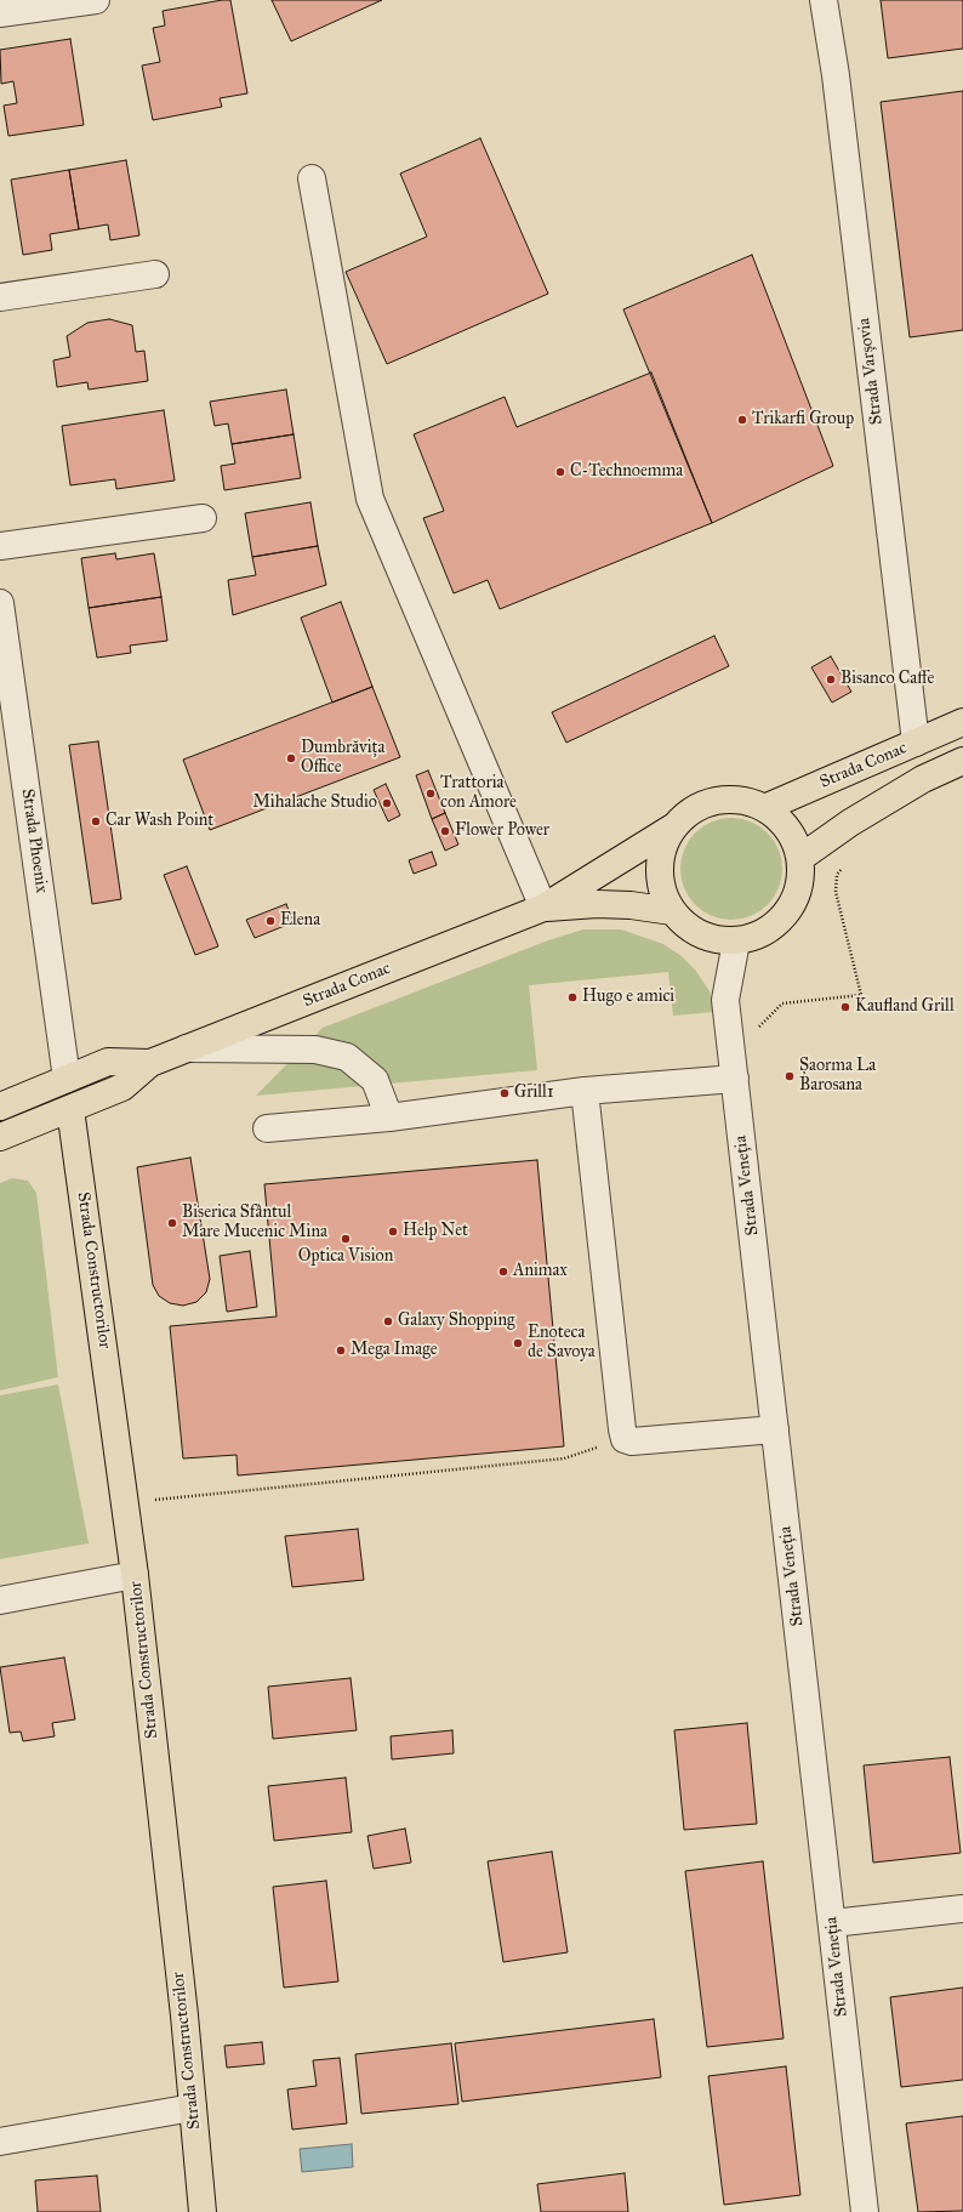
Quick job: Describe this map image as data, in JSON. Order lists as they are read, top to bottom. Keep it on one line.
{"streets":{"main road":["Strada Conac","Strada Constructorilor"],"street":["Strada Varșovia","Strada Phoenix","Strada Veneția"]},"crossings":[["Strada Varșovia","Strada Conac"],["Strada Conac","Strada Phoenix"],["Strada Conac","Strada Veneția"],["Strada Conac","Strada Constructorilor"]],"places":["Trikarfi Group","C-Technoemma","Bisanco Caffe","Dumbrăvița Office","Trattoria con Amore","Mihalache Studio","Car Wash Point","Flower Power","Elena","Hugo e amici","Kaufland Grill","Șaorma La Barosana","Grill1","Biserica Sfântul Mare Mucenic Mina","Help Net","Optica Vision","Animax","Galaxy Shopping","Enoteca de Savoya","Mega Image"]}
